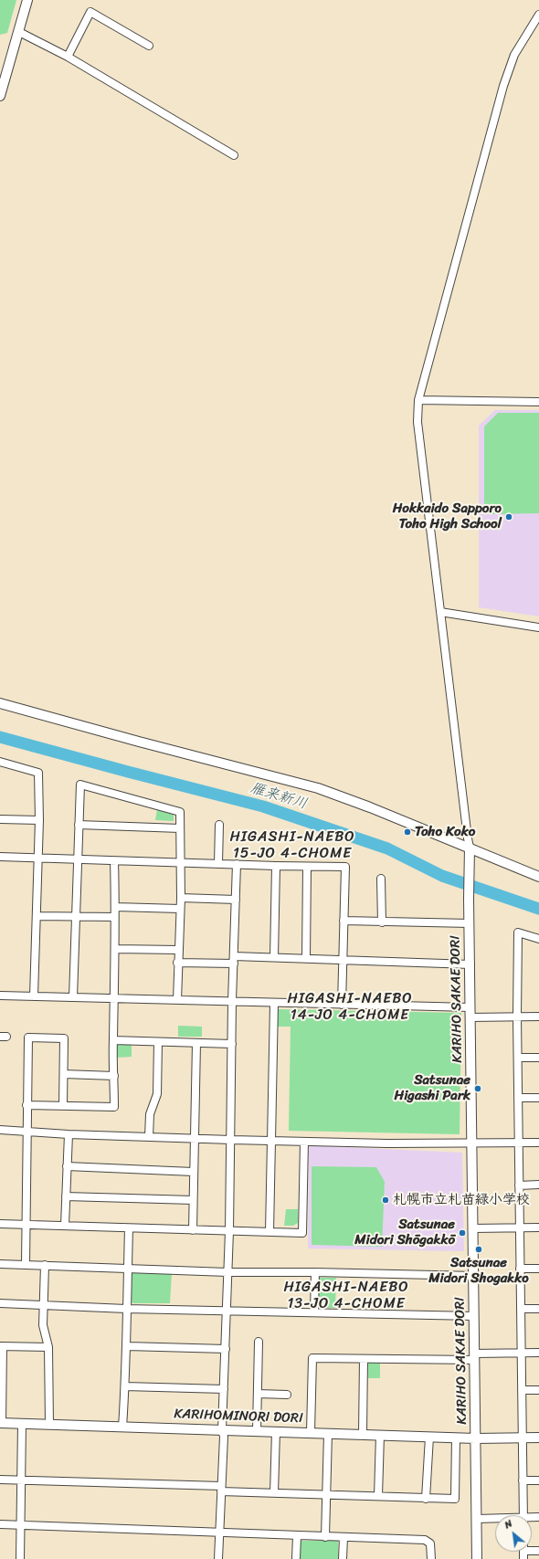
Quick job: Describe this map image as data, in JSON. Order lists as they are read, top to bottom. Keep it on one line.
{"streets":{"street":["KARIHO SAKAE DORI","KARIHOMINORI DORI"]},"crossings":[["KARIHO SAKAE DORI","KARIHOMINORI DORI"]],"districts":["HIGASHI-NAEBO 15-JO 4-CHOME","HIGASHI-NAEBO 14-JO 4-CHOME","HIGASHI-NAEBO 13-JO 4-CHOME"],"water":["雁来新川"],"places":["Hokkaido Sapporo Toho High School","Toho Koko","Satsunae Higashi Park","札幌市立札苗緑小学校","Satsunae Midori Shōgakkō","Satsunae Midori Shogakko"],"north":"top left"}
